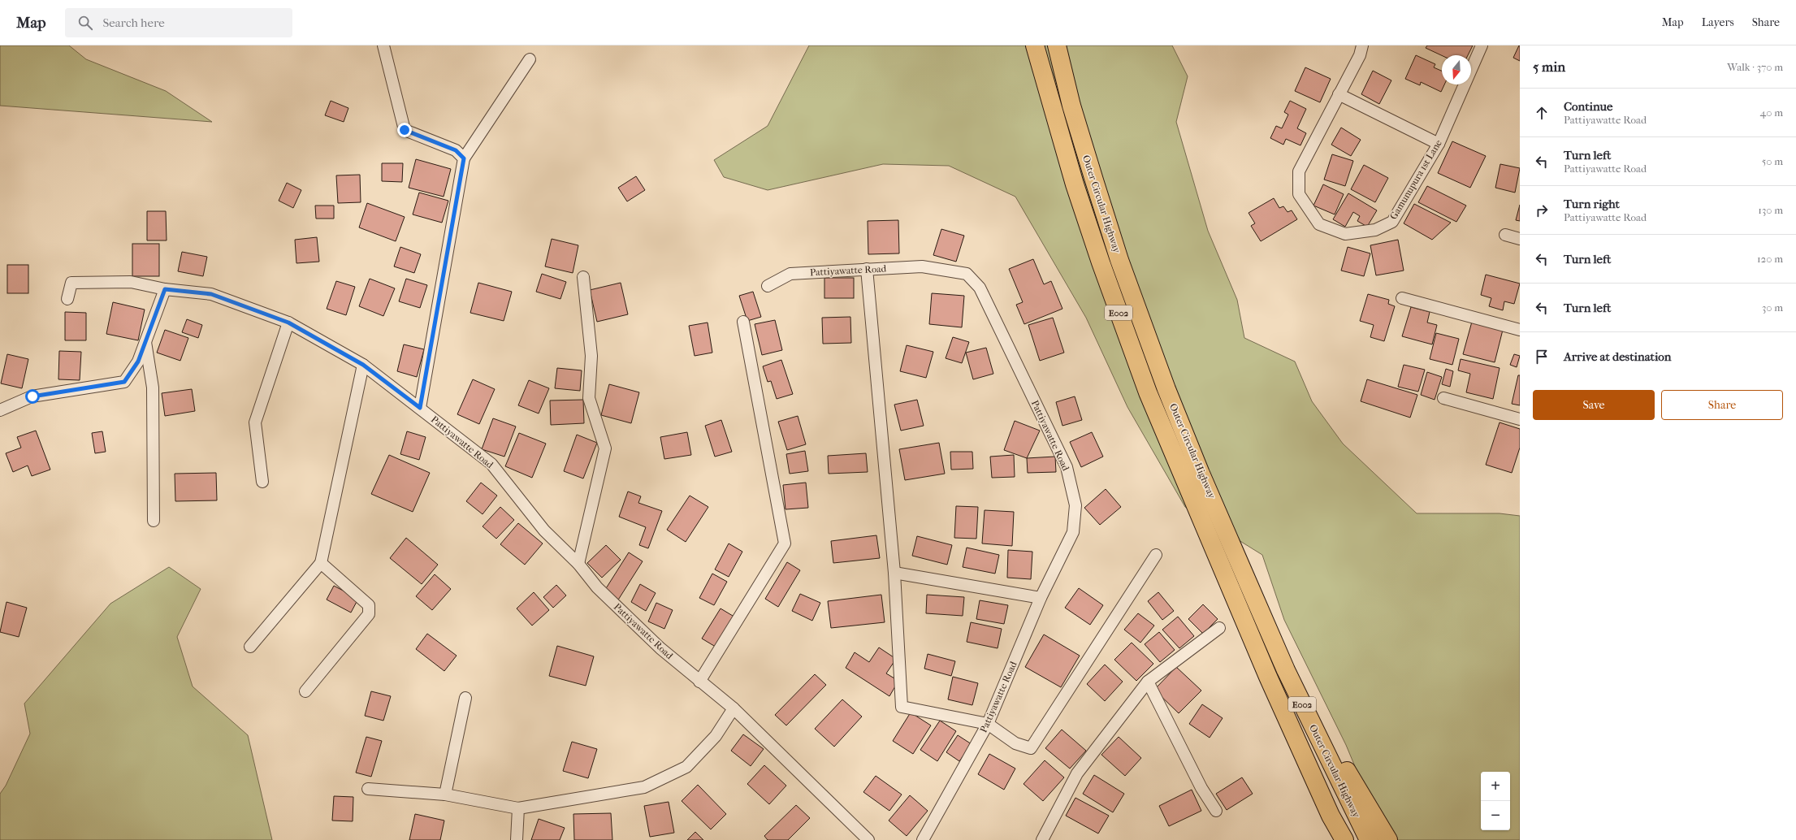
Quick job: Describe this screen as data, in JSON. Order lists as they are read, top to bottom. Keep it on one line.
{"streets":{"highway":["Outer Circular Highway","E002"],"street":["Gamunupura 1st Lane","Pattiyawatte Road"]},"north":"bottom","page":{"header":"Map","search":"Search here","nav":["Map","Layers","Share"],"heading":["5 min","Walk · 370 m"],"list":[["Continue","Pattiyawatte Road","40 m"],["Turn left","Pattiyawatte Road","50 m"],["Turn right","Pattiyawatte Road","130 m"],["Turn left","120 m"],["Turn left","30 m"],"Arrive at destination"],"buttons":["Save","Share"],"map_buttons":["+","−"]}}
